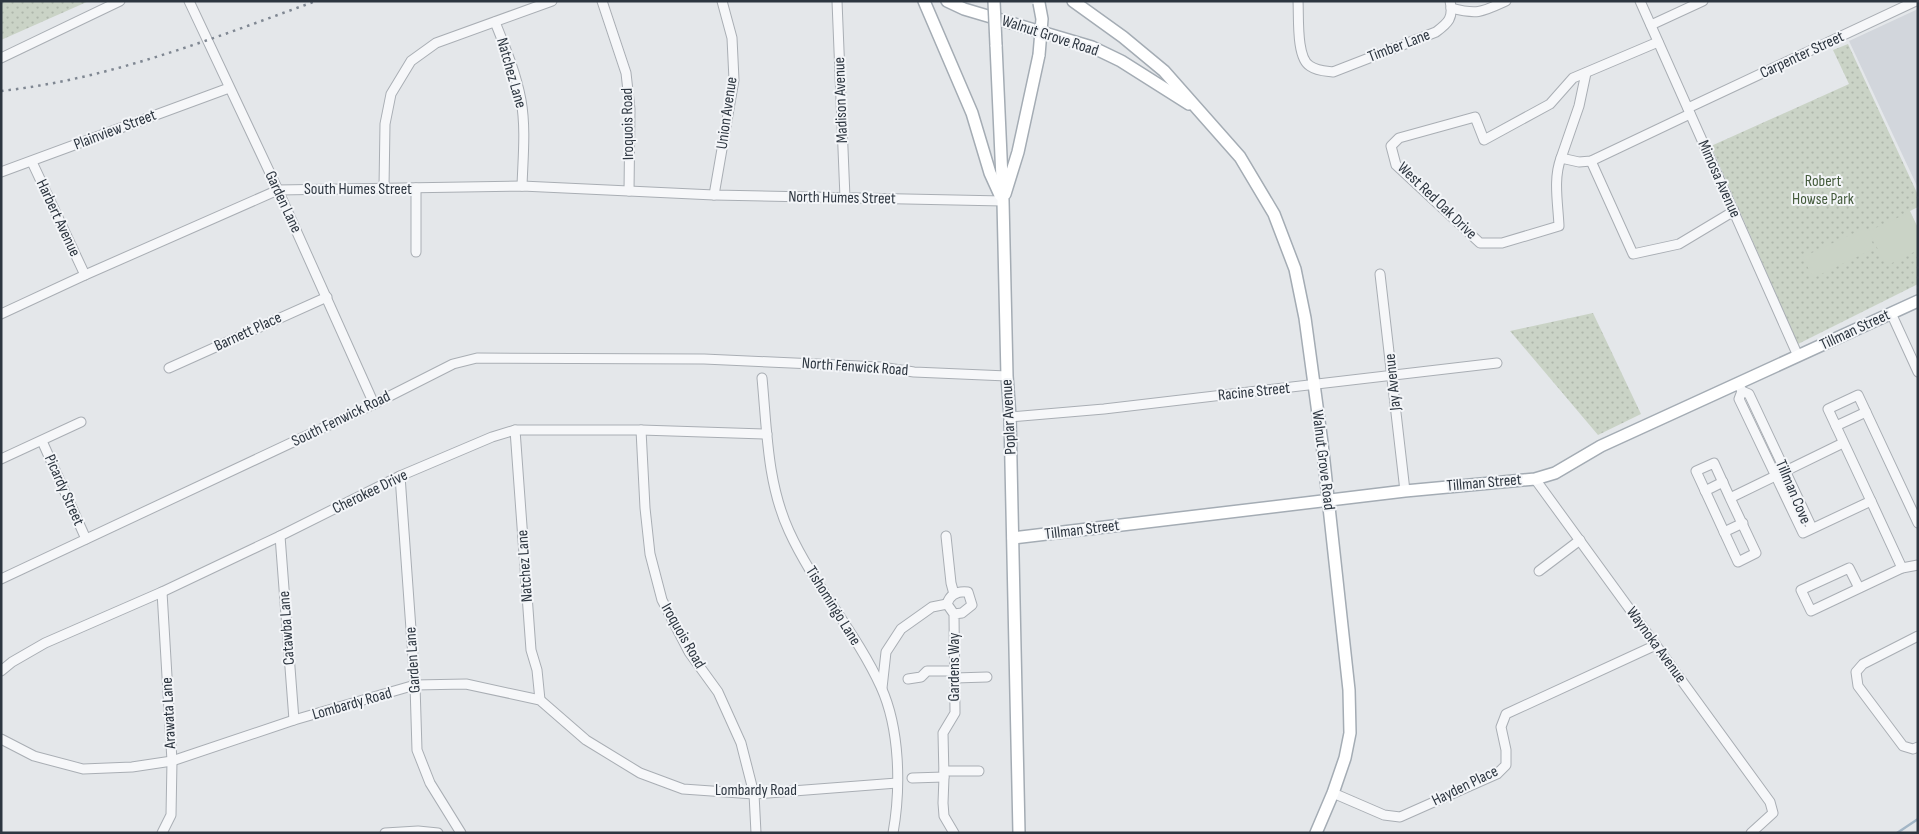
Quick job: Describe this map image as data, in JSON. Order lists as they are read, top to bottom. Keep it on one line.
{"streets":{"main road":["Walnut Grove Road","Tillman Street","Poplar Avenue"],"street":["Timber Lane","Carpenter Street","Natchez Lane","Madison Avenue","Union Avenue","Iroquois Road","Plainview Street","Mimosa Avenue","South Humes Street","North Humes Street","West Red Oak Drive","Garden Lane","Harbert Avenue","Barnett Place","North Fenwick Road","Jay Avenue","Racine Street","South Fenwick Road","Picardy Street","Cherokee Drive","Tillman Cove","Tishomingo Lane","Catawba Lane","Waynoka Avenue","Gardens Way","Lombardy Road","Arawata Lane","Hayden Place"]},"crossings":[["Walnut Grove Road","Tillman Street"],["Walnut Grove Road","Racine Street"],["Walnut Grove Road","Hayden Place"],["Carpenter Street","Mimosa Avenue"],["Natchez Lane","South Humes Street"],["Natchez Lane","Cherokee Drive"],["Natchez Lane","Lombardy Road"],["Madison Avenue","North Humes Street"],["Union Avenue","North Humes Street"],["Iroquois Road","South Humes Street"],["Iroquois Road","Cherokee Drive"],["Iroquois Road","Lombardy Road"],["Plainview Street","Garden Lane"],["Plainview Street","Harbert Avenue"],["Mimosa Avenue","West Red Oak Drive"],["Mimosa Avenue","Tillman Street"],["South Humes Street","North Humes Street"],["South Humes Street","Garden Lane"],["South Humes Street","Harbert Avenue"],["North Humes Street","Poplar Avenue"],["Garden Lane","Barnett Place"],["Garden Lane","South Fenwick Road"],["Garden Lane","Cherokee Drive"],["Garden Lane","Lombardy Road"],["Tillman Street","Jay Avenue"],["Tillman Street","Poplar Avenue"],["Tillman Street","Tillman Cove"],["Tillman Street","Waynoka Avenue"],["North Fenwick Road","Poplar Avenue"],["North Fenwick Road","South Fenwick Road"],["Jay Avenue","Racine Street"],["Racine Street","Poplar Avenue"],["South Fenwick Road","Picardy Street"],["Cherokee Drive","Tishomingo Lane"],["Cherokee Drive","Catawba Lane"],["Cherokee Drive","Arawata Lane"],["Tishomingo Lane","Lombardy Road"],["Catawba Lane","Lombardy Road"],["Waynoka Avenue","Hayden Place"],["Lombardy Road","Arawata Lane"]],"parks":["Robert Howse Park"]}
